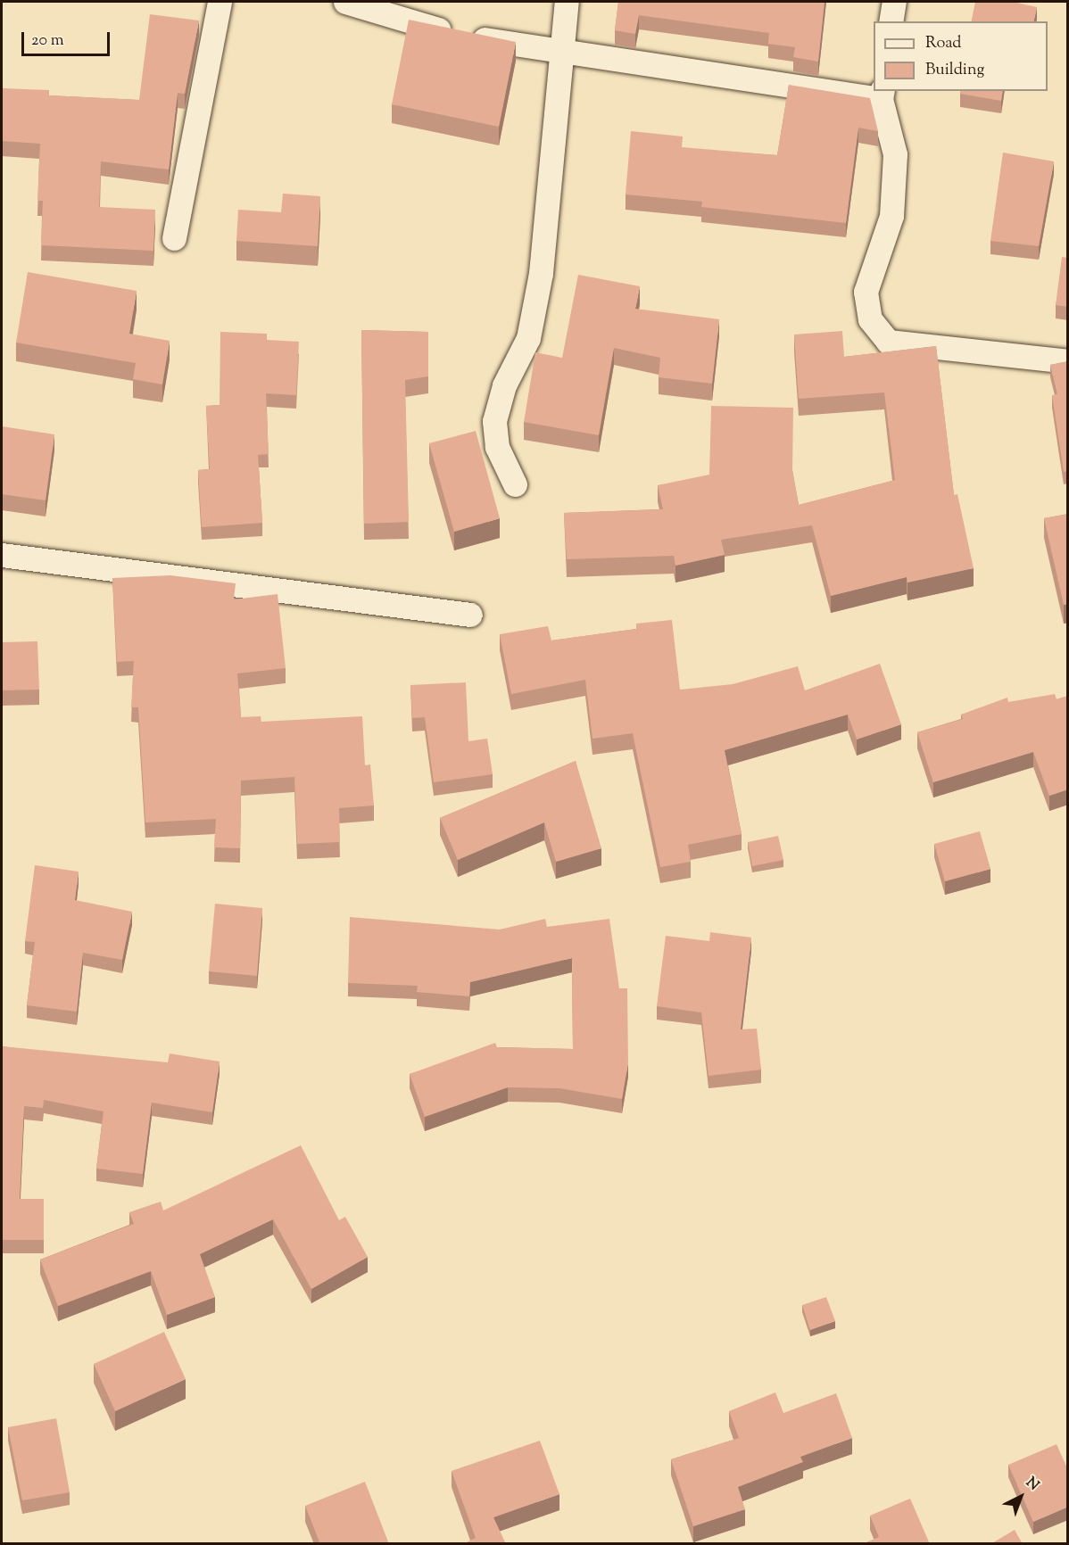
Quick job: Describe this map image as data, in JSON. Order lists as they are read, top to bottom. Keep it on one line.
{"legend":["Road","Building"],"scale_bar":"20 m","north":"top right"}
